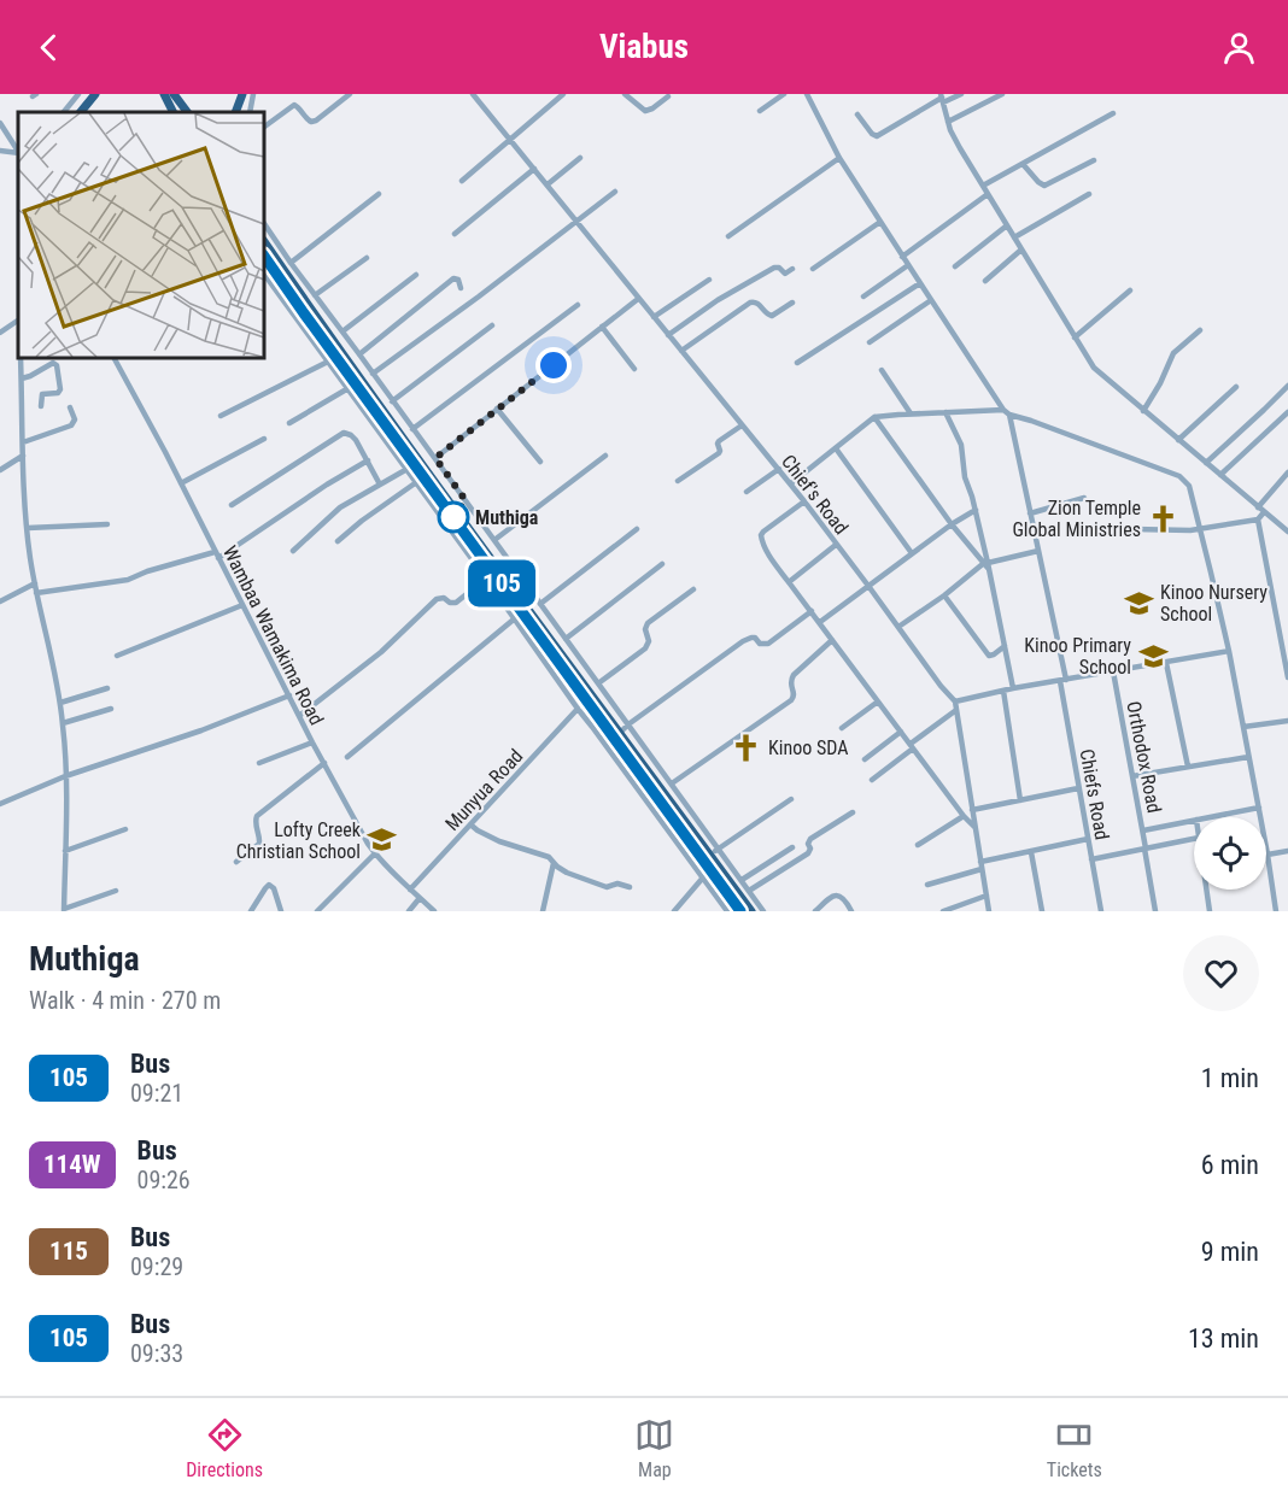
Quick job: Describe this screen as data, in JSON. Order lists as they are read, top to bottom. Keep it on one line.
{"streets":{"street":["Chief's Road","Wambaa Wamakima Road","Orthodox Road","Munyua Road","Chiefs Road"]},"crossings":[["Wambaa Wamakima Road","Munyua Road"]],"places":{"other":["Muthiga"],"church":["Zion Temple Global Ministries","Kinoo SDA"],"school or university":["Kinoo Nursery School","Kinoo Primary School","Lofty Creek Christian School"]},"lines":["bus line 105"],"page":{"header":"Viabus","on_map":"105","heading":["Muthiga","Walk · 4 min · 270 m"],"list":[{"mark":"105","name":"Bus","note":"09:21","value":"1 min"},{"mark":"114W","name":"Bus","note":"09:26","value":"6 min"},{"mark":"115","name":"Bus","note":"09:29","value":"9 min"},{"mark":"105","name":"Bus","note":"09:33","value":"13 min"}],"tabs":["Directions","Map","Tickets"]}}
